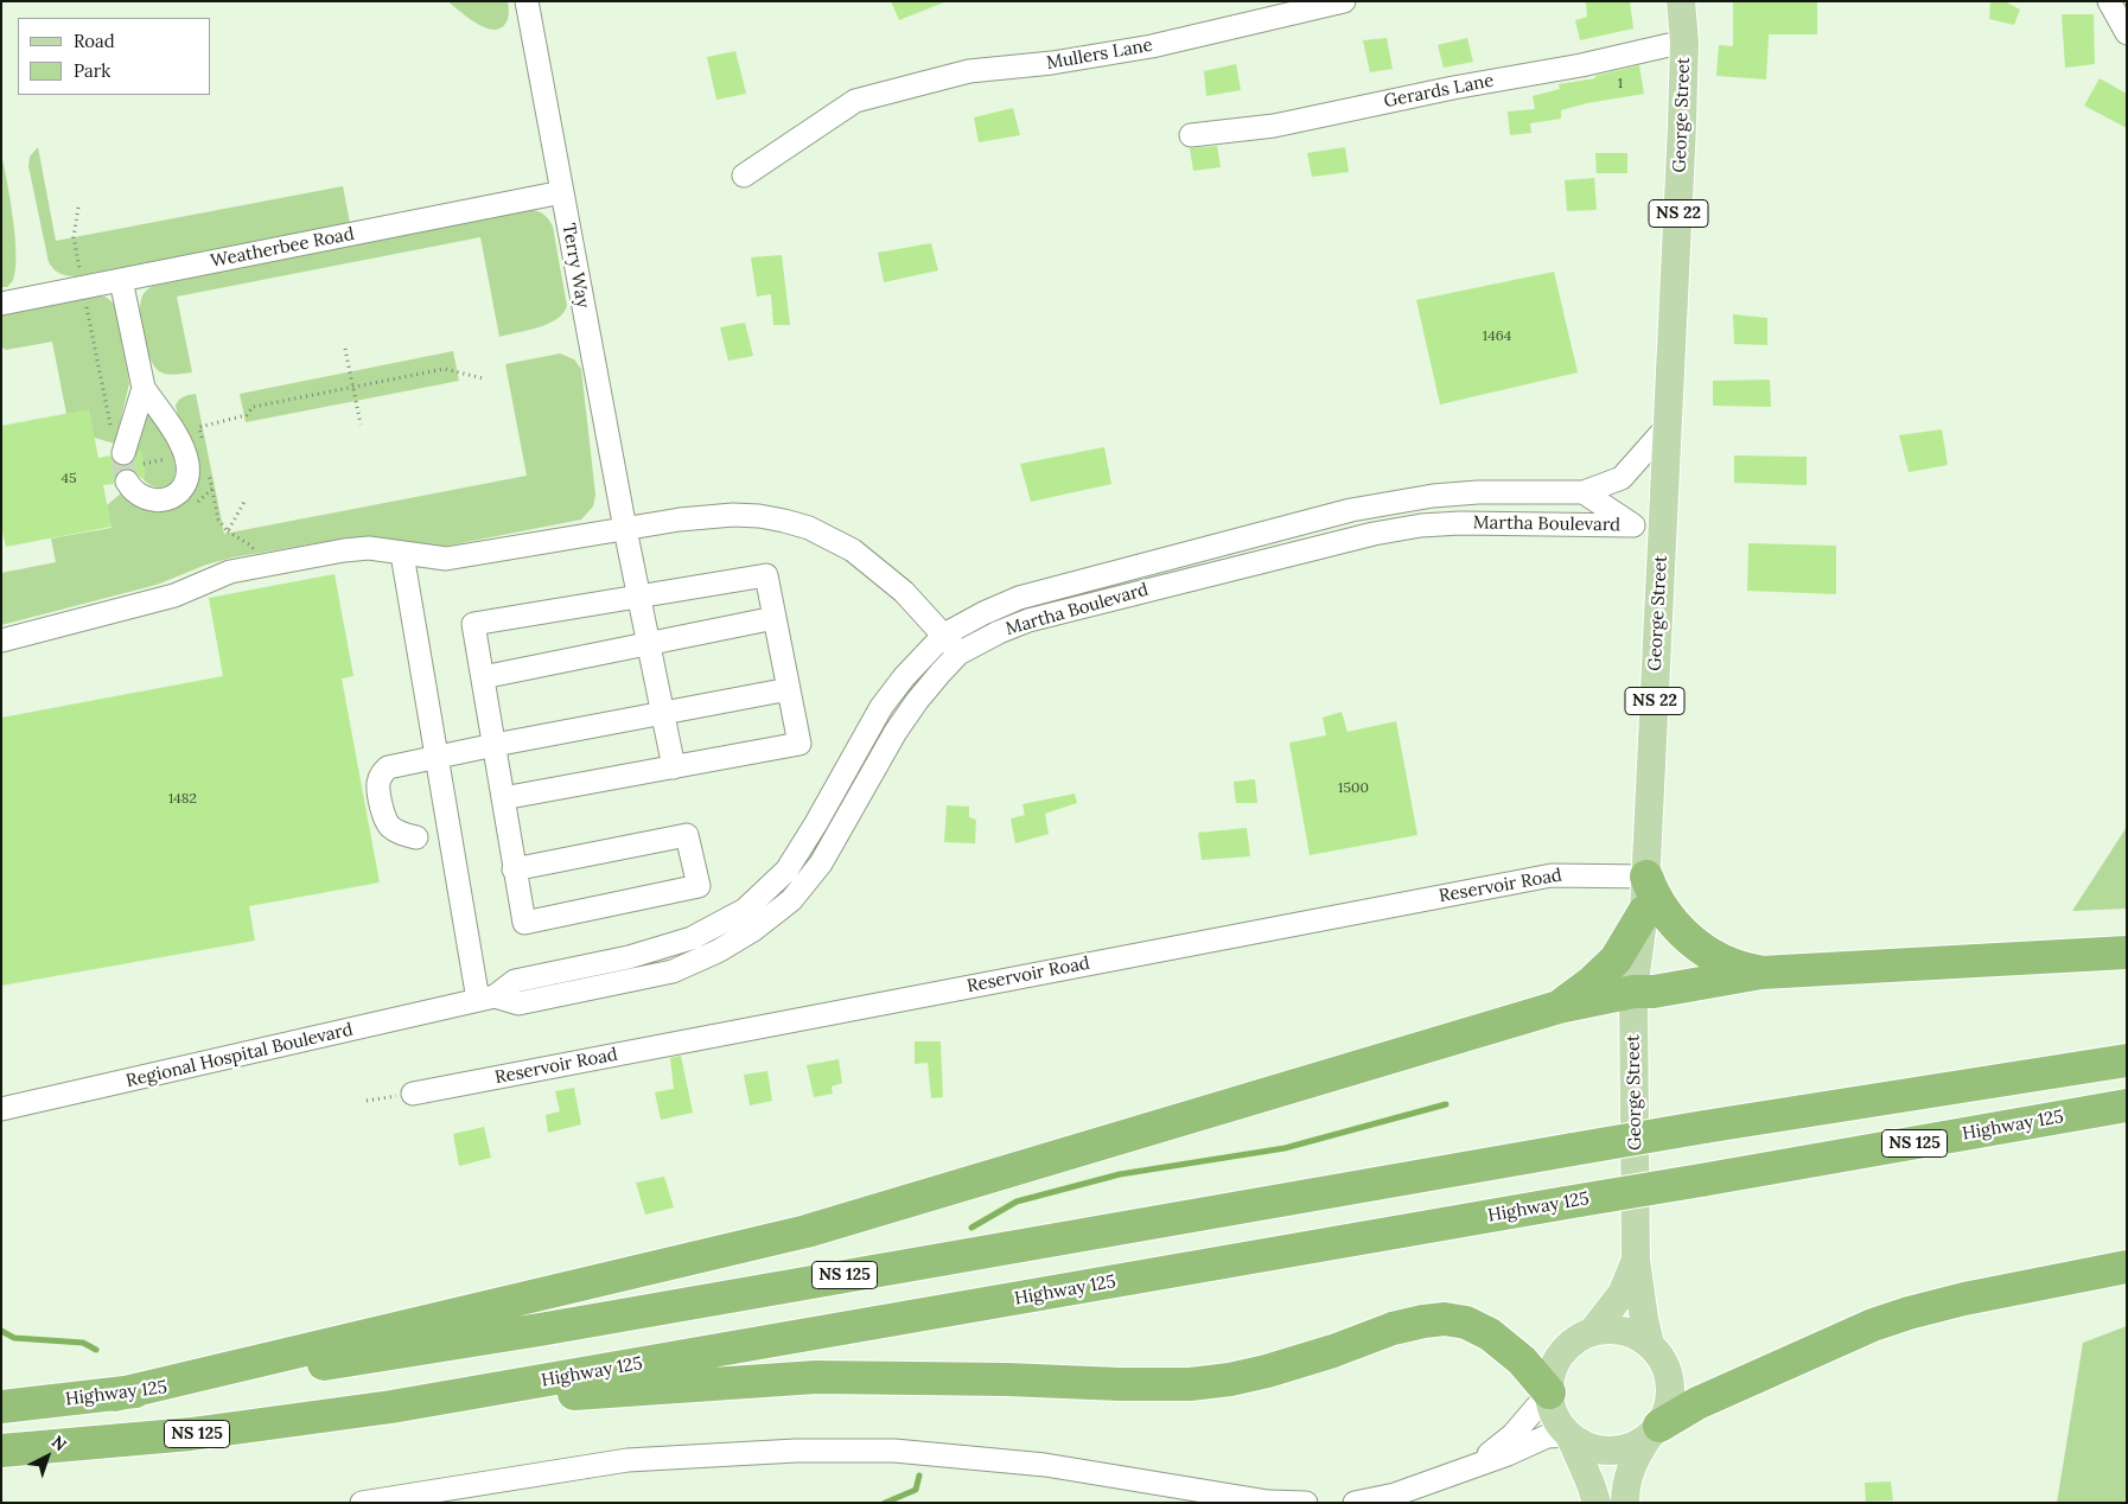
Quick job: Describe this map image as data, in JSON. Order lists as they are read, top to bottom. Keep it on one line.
{"streets":{"highway":["Highway 125","NS 125"],"main road":["George Street","NS 22"],"street":["Mullers Lane","Gerards Lane","Weatherbee Road","Terry Way","Martha Boulevard","Reservoir Road","Regional Hospital Boulevard"]},"crossings":[["Gerards Lane","George Street"],["George Street","Reservoir Road"],["Weatherbee Road","Terry Way"],["Martha Boulevard","Regional Hospital Boulevard"]],"house_numbers":["1","1464","45","1500","1482"],"legend":["Road","Park"],"north":"top right"}
